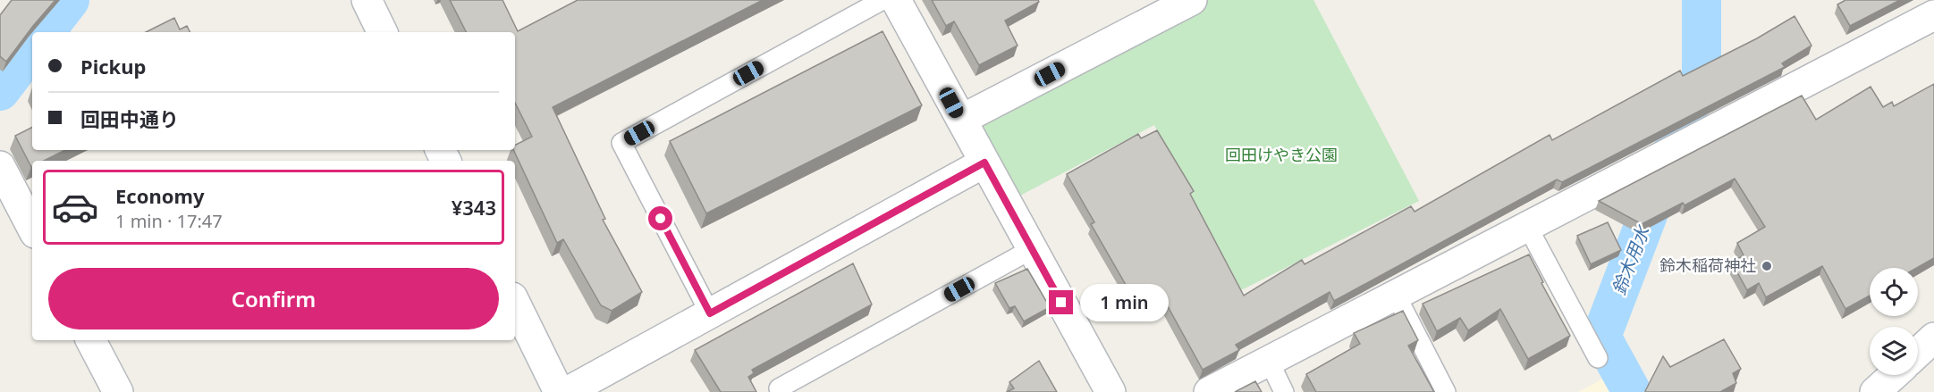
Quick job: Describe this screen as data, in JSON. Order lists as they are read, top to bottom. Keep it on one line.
{"water":["鈴木用水"],"parks":["回田けやき公園"],"places":["鈴木稲荷神社"],"page":{"banner":["Pickup","回田中通り"],"list":[{"name":"Economy","note":"1 min · 17:47","value":"¥343"}],"buttons":"Confirm","bubble":"1 min"}}
